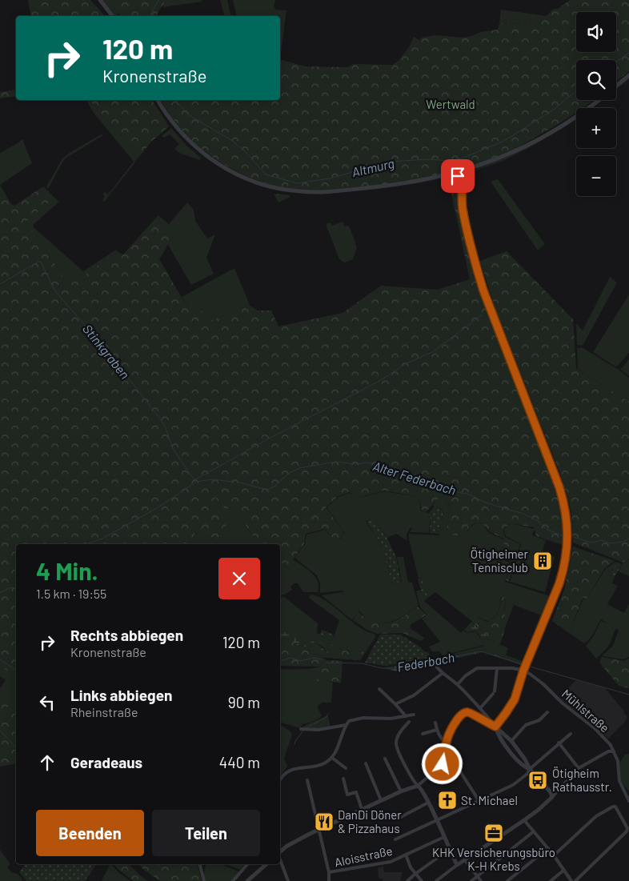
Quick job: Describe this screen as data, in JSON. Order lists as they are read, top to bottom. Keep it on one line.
{"streets":{"street":["Mühlstraße","Aloisstraße"]},"water":["Altmurg","Stinkgraben","Alter Federbach","Federbach"],"parks":["Wertwald"],"places":{"building":["Ötigheimer Tennisclub"],"bus stop":["Ötigheim Rathausstr."],"church":["St. Michael"],"restaurant":["DanDi Döner & Pizzahaus"],"office":["KHK Versicherungsbüro K-H Krebs"]},"page":{"map_buttons":["+","−"],"turn":["120 m","Kronenstraße"],"heading":["4 Min.","1.5 km · 19:55"],"list":[{"name":"Rechts abbiegen","note":"Kronenstraße","value":"120 m"},{"name":"Links abbiegen","note":"Rheinstraße","value":"90 m"},{"name":"Geradeaus","value":"440 m"}],"buttons":["Beenden","Teilen"]}}
